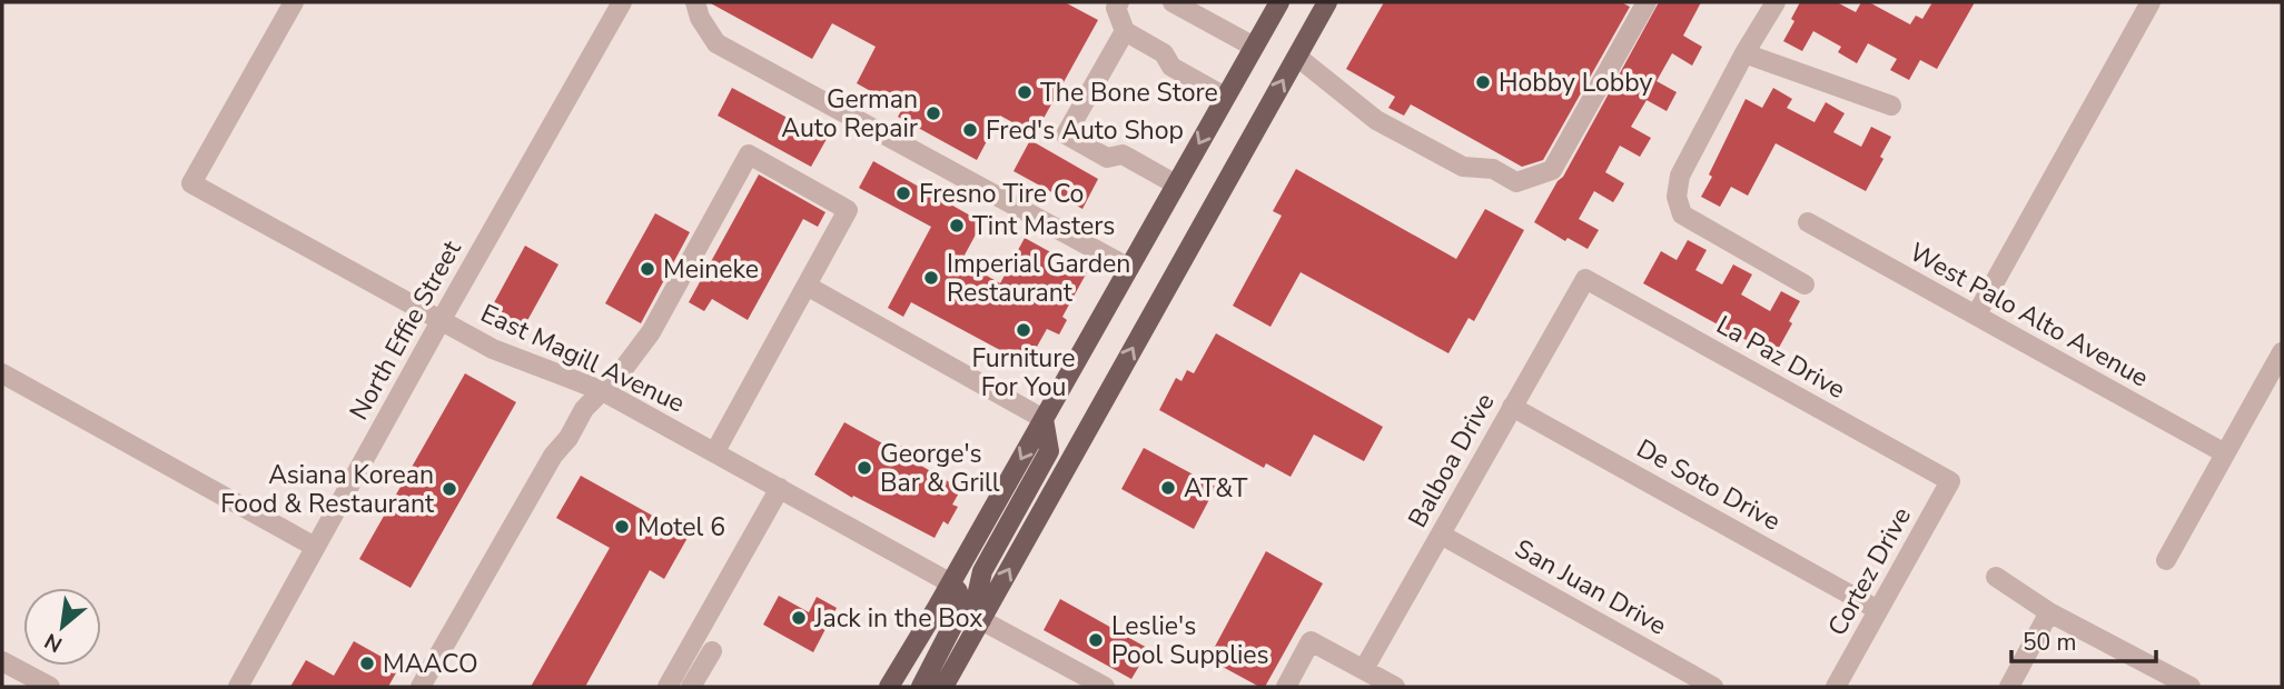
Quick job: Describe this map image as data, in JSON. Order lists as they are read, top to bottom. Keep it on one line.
{"streets":{"street":["West Palo Alto Avenue","North Effie Street","La Paz Drive","East Magill Avenue","Balboa Drive","De Soto Drive","Cortez Drive","San Juan Drive"]},"crossings":[["North Effie Street","East Magill Avenue"],["La Paz Drive","Balboa Drive"],["La Paz Drive","Cortez Drive"],["Balboa Drive","De Soto Drive"],["Balboa Drive","San Juan Drive"],["De Soto Drive","Cortez Drive"]],"places":["Hobby Lobby","The Bone Store","German Auto Repair","Fred's Auto Shop","Fresno Tire Co","Tint Masters","Meineke","Imperial Garden Restaurant","Furniture For You","George's Bar & Grill","AT&T","Asiana Korean Food & Restaurant","Motel 6","Jack in the Box","Leslie's Pool Supplies","MAACO"],"scale_bar":"50 m","north":"bottom left"}
